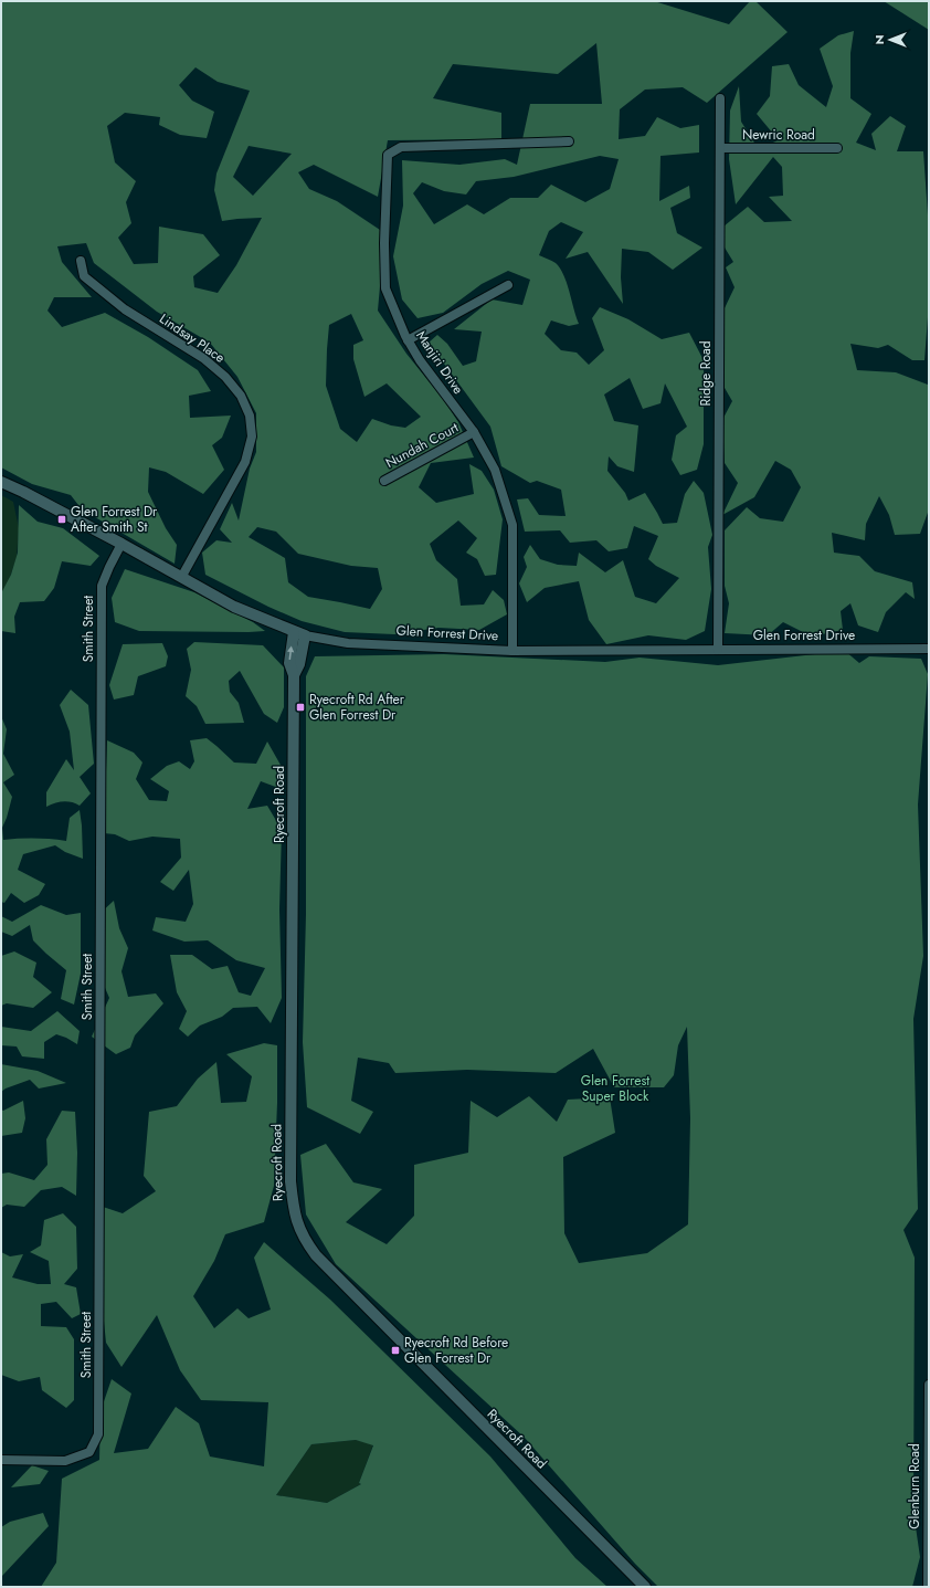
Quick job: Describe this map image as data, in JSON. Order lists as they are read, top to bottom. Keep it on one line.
{"streets":{"street":["Newric Road","Lindsay Place","Manjiri Drive","Ridge Road","Nundah Court","Smith Street","Glen Forrest Drive","Ryecroft Road","Glenburn Road"]},"crossings":[["Newric Road","Ridge Road"],["Lindsay Place","Glen Forrest Drive"],["Manjiri Drive","Nundah Court"],["Manjiri Drive","Glen Forrest Drive"],["Ridge Road","Glen Forrest Drive"],["Smith Street","Glen Forrest Drive"],["Glen Forrest Drive","Ryecroft Road"]],"parks":["Glen Forrest Super Block"],"places":{"transit":["Glen Forrest Dr After Smith St","Ryecroft Rd After Glen Forrest Dr","Ryecroft Rd Before Glen Forrest Dr"]},"north":"left"}
